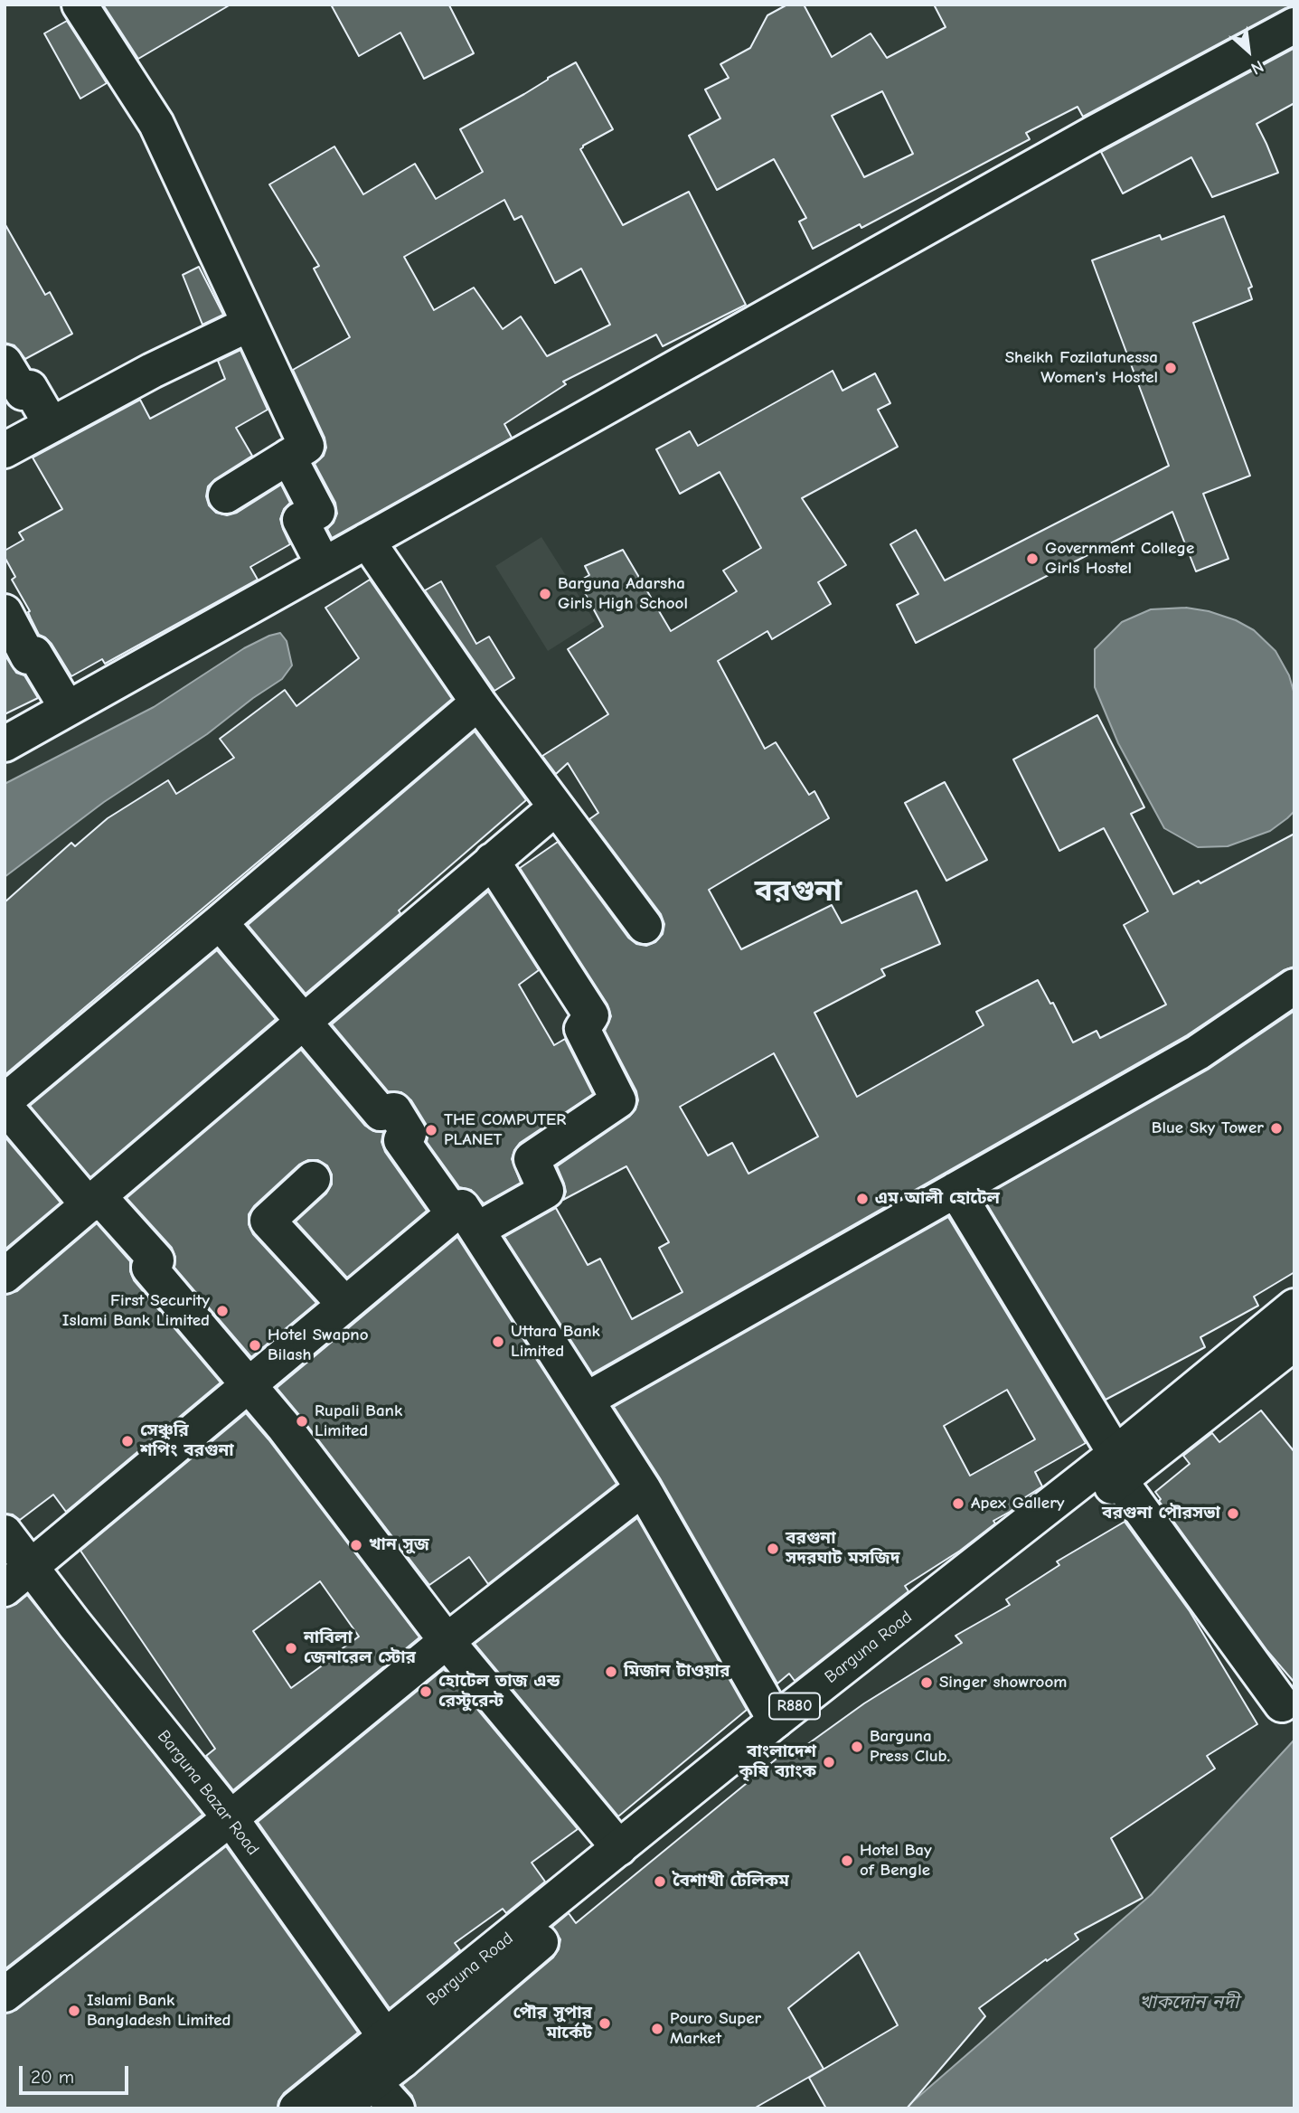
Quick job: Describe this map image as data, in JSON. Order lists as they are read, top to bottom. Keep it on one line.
{"streets":{"street":["Barguna Road","R880","Barguna Bazar Road"]},"crossings":[["Barguna Road","Barguna Bazar Road"]],"districts":["বরগুনা"],"water":["খাকদোন নদী"],"places":["Sheikh Fozilatunessa Women's Hostel","Government College Girls Hostel","Barguna Adarsha Girls High School","Blue Sky Tower","THE COMPUTER PLANET","এম আলী হোটেল","First Security Islami Bank Limited","Uttara Bank Limited","Hotel Swapno Bilash","Rupali Bank Limited","সেঞ্চুরি শপিং বরগুনা","Apex Gallery","বরগুনা পৌরসভা","খান সুজ","বরগুনা সদরঘাট মসজিদ","নাবিলা জেনারেল স্টোর","মিজান টাওয়ার","Singer showroom","হোটেল তাজ এন্ড রেস্টুরেন্ট","Barguna Press Club.","বাংলাদেশ কৃষি ব্যাংক","Hotel Bay of Bengle","বৈশাখী টেলিকম","Islami Bank Bangladesh Limited","পৌর সুপার মার্কেট","Pouro Super Market"],"scale_bar":"20 m","north":"bottom right"}
